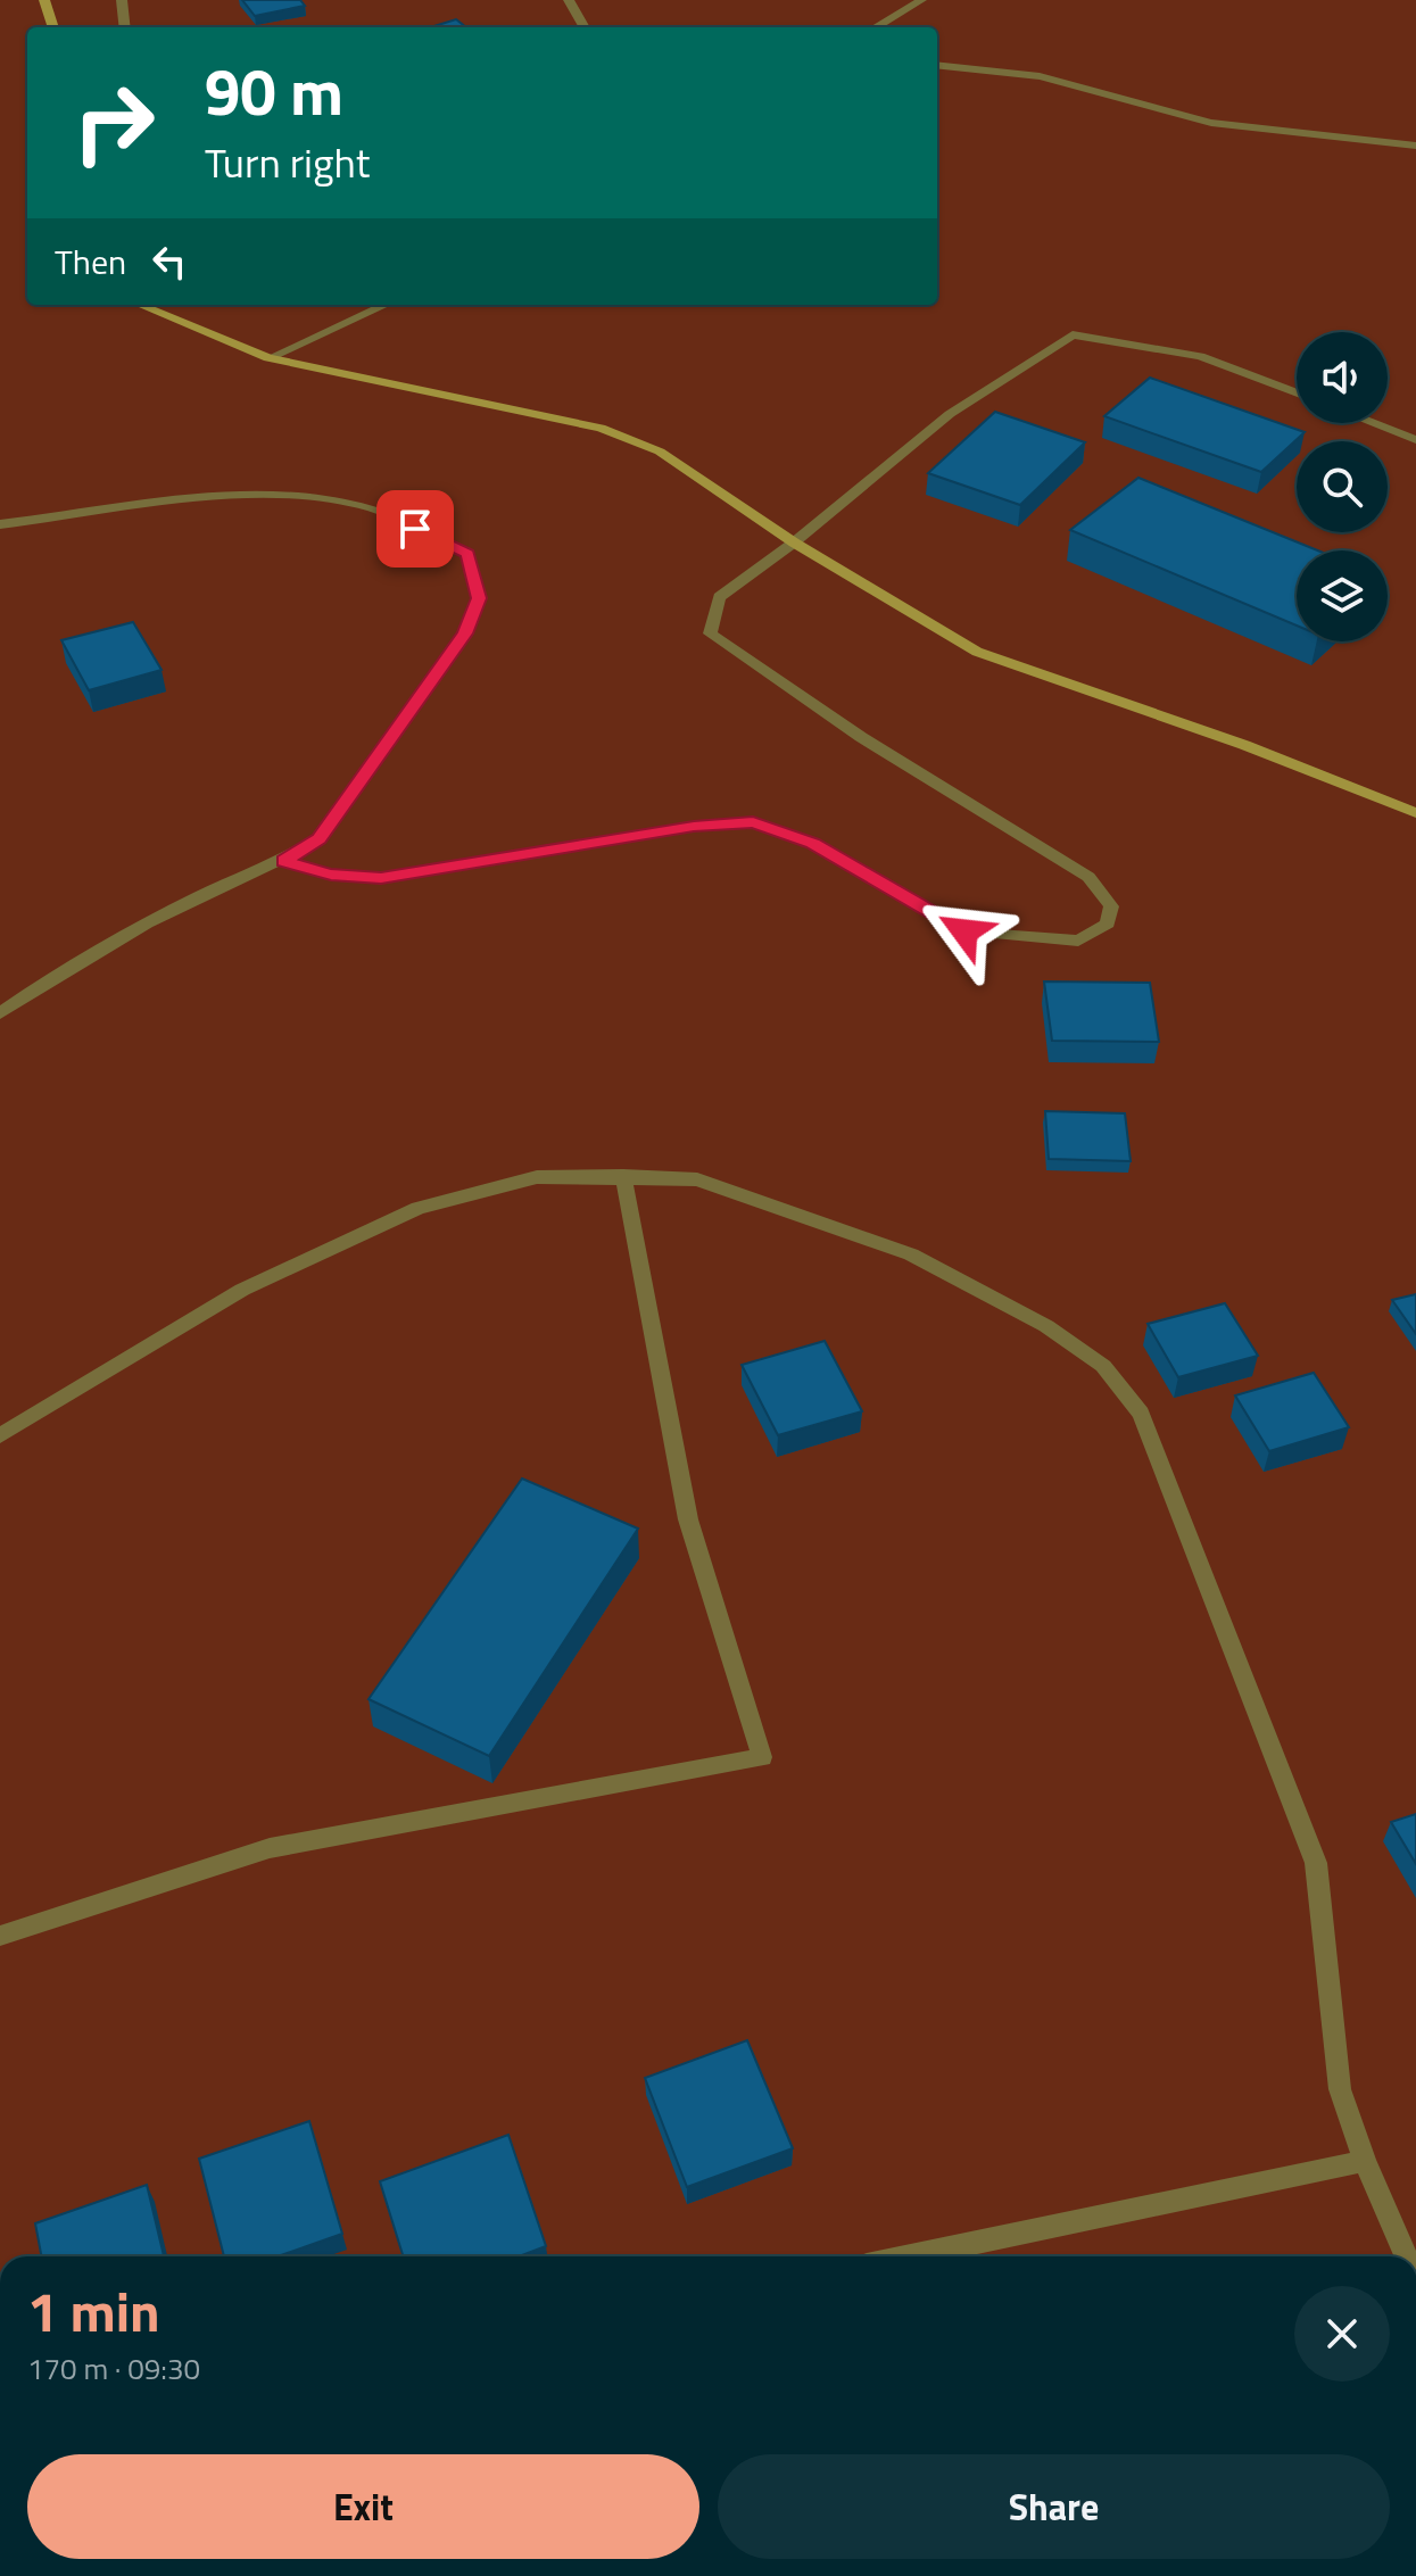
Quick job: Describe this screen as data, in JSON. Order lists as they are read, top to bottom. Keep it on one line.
{"page":{"turn":["90 m","Turn right"],"then":"Then","heading":["1 min","170 m · 09:30"],"buttons":["Exit","Share"]}}
